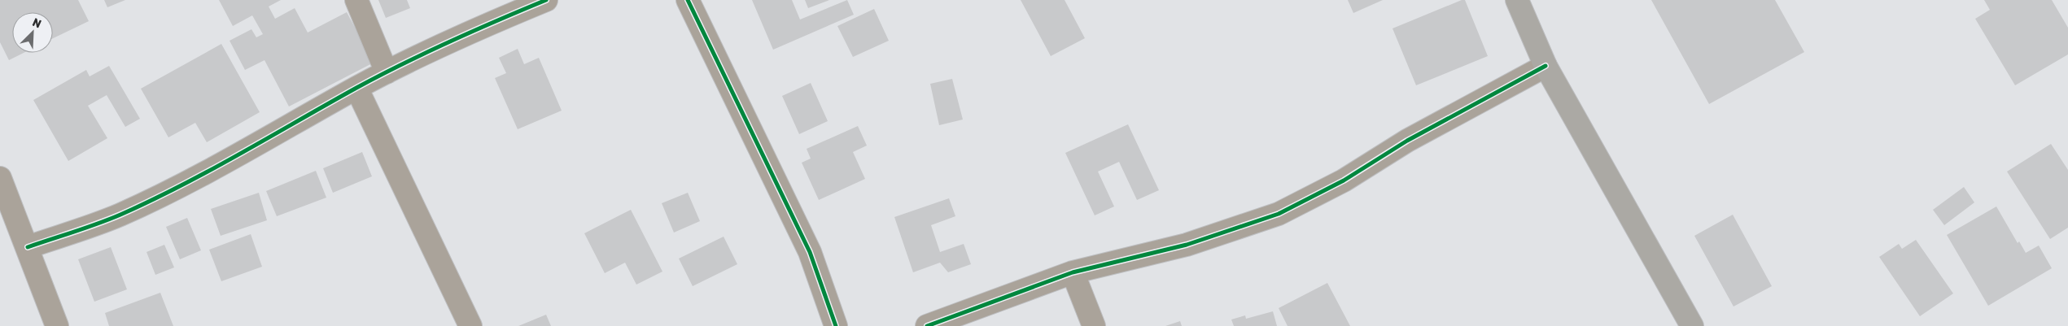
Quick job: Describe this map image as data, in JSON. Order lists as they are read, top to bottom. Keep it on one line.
{"north":"top right"}
